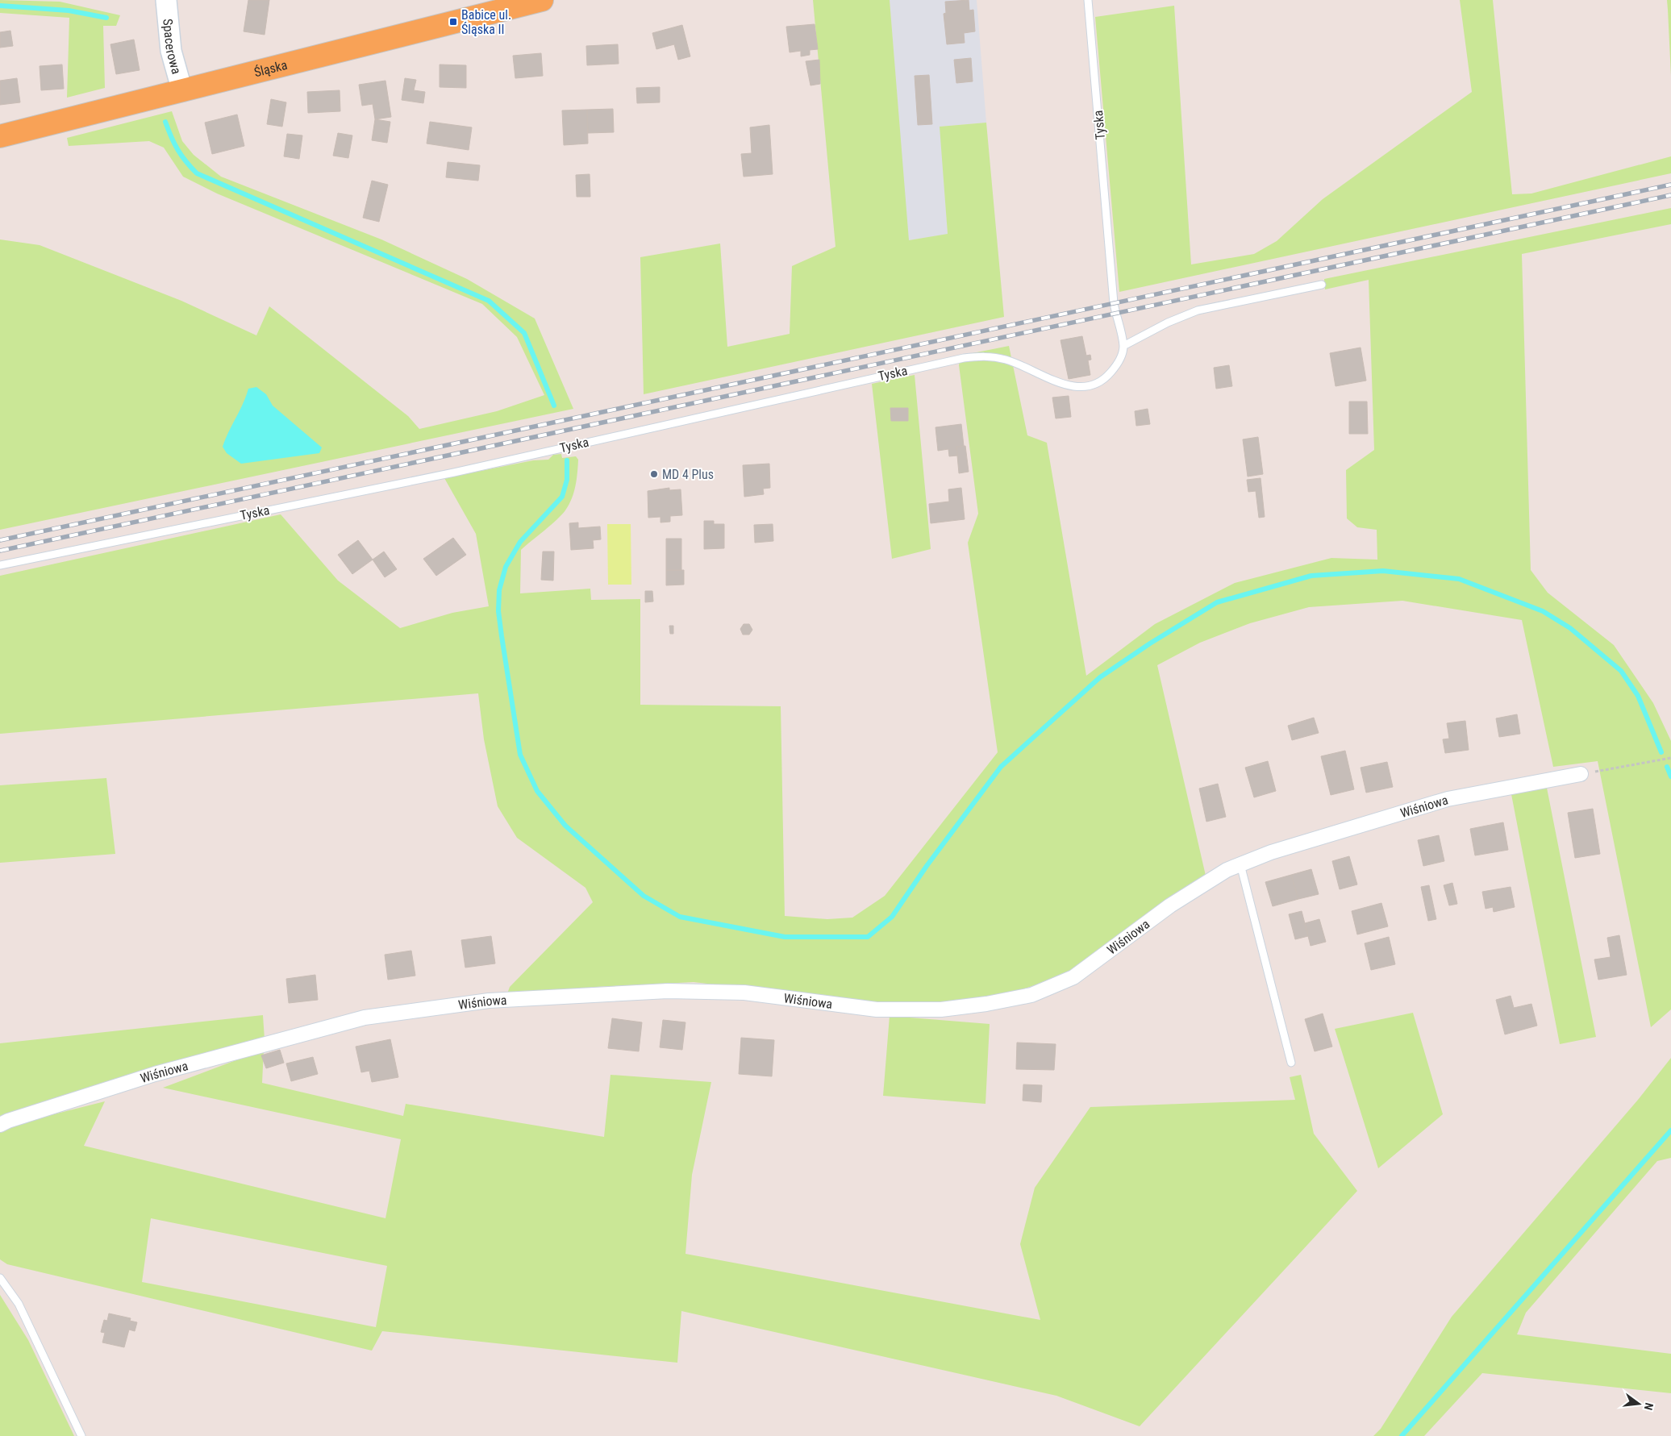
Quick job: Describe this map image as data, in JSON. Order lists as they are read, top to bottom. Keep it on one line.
{"streets":{"main road":["Śląska"],"street":["Spacerowa","Wiśniowa"],"lane":["Tyska"]},"crossings":[["Spacerowa","Śląska"]],"places":{"transit":["Babice ul. Śląska II"],"other":["MD 4 Plus"]},"north":"right"}
